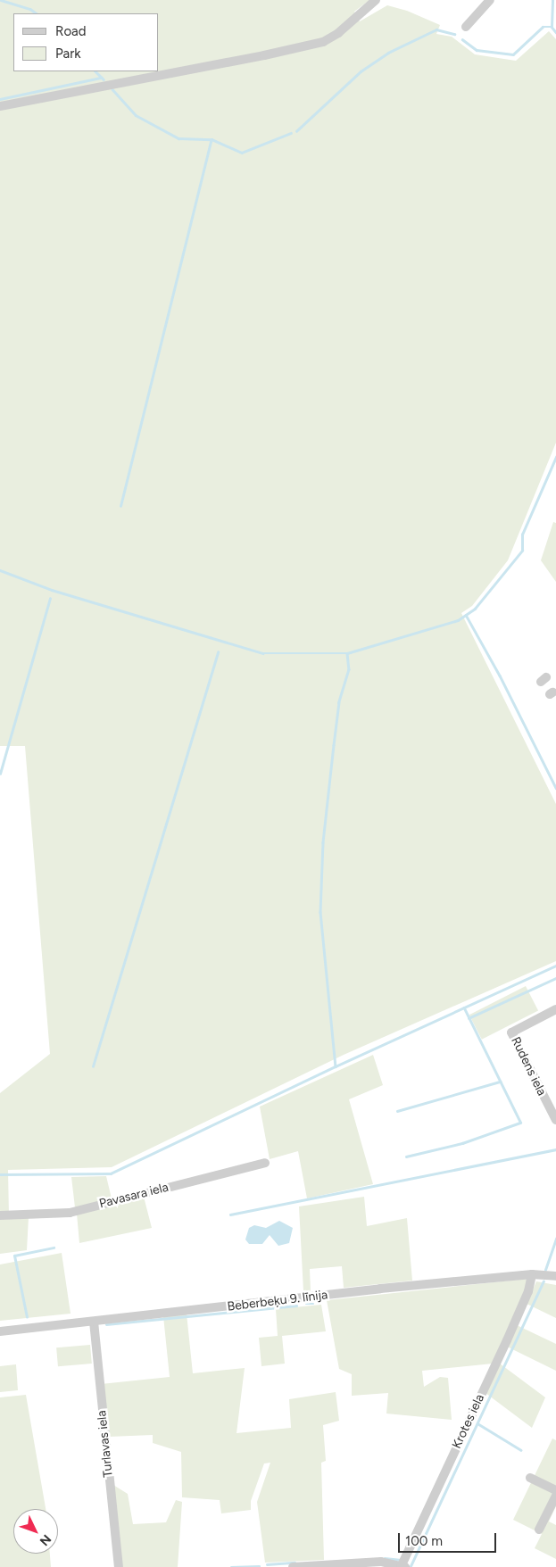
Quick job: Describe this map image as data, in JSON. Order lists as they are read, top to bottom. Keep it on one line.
{"streets":{"street":["Rudens iela","Pavasara iela","Beberbeķu 9. līnija","Krotes iela","Turlavas iela"]},"crossings":[["Beberbeķu 9. līnija","Krotes iela"],["Beberbeķu 9. līnija","Turlavas iela"]],"legend":["Road","Park"],"scale_bar":"100 m","north":"bottom right"}
